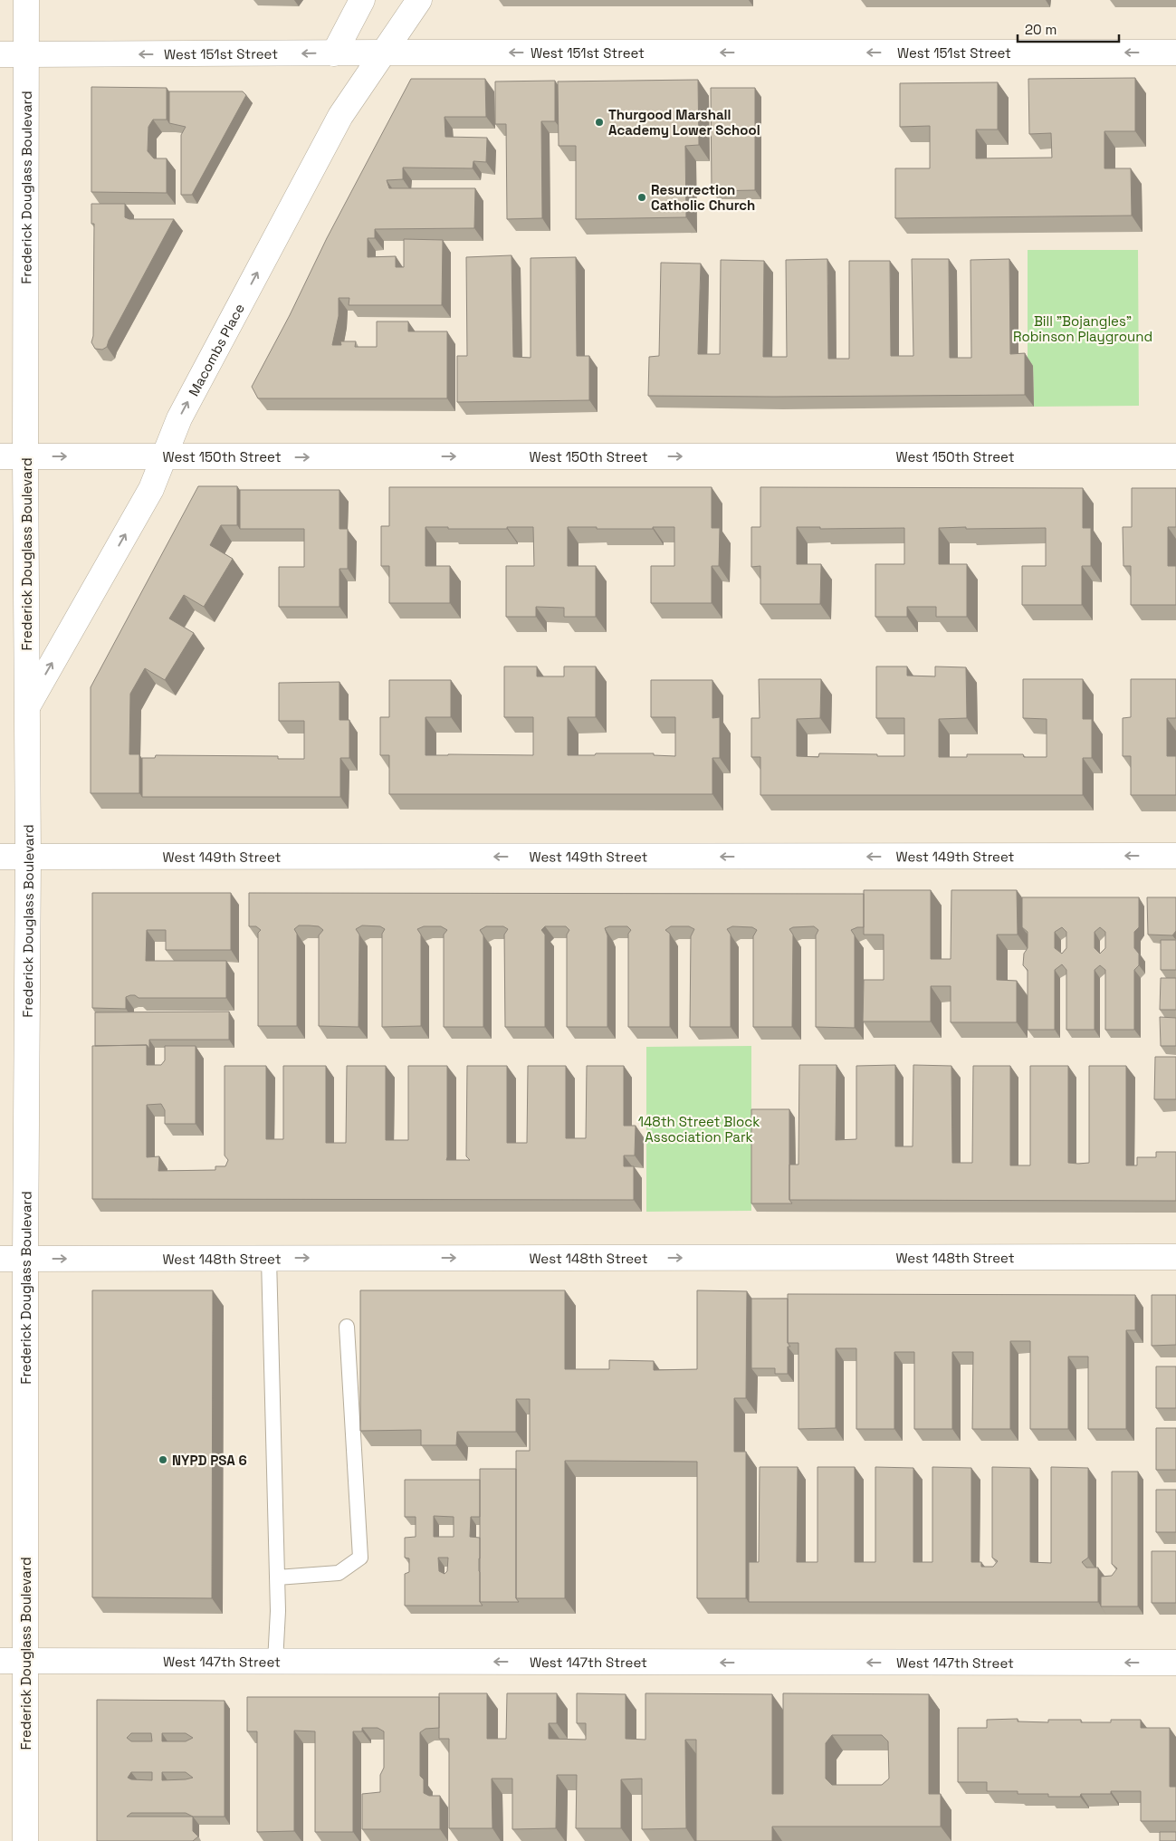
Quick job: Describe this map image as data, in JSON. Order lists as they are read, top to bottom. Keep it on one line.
{"streets":{"street":["West 151st Street","Frederick Douglass Boulevard","Macombs Place","West 150th Street","West 149th Street","West 148th Street","West 147th Street"]},"crossings":[["West 151st Street","Frederick Douglass Boulevard"],["West 151st Street","Macombs Place"],["Frederick Douglass Boulevard","Macombs Place"],["Frederick Douglass Boulevard","West 150th Street"],["Frederick Douglass Boulevard","West 149th Street"],["Frederick Douglass Boulevard","West 148th Street"],["Frederick Douglass Boulevard","West 147th Street"],["Macombs Place","West 150th Street"]],"one_way":["West 151st Street","Macombs Place","West 150th Street","West 149th Street","West 148th Street","West 147th Street"],"parks":["Bill \"Bojangles\" Robinson Playground","148th Street Block Association Park"],"places":["Thurgood Marshall Academy Lower School","Resurrection Catholic Church","NYPD PSA 6"],"scale_bar":"20 m"}
